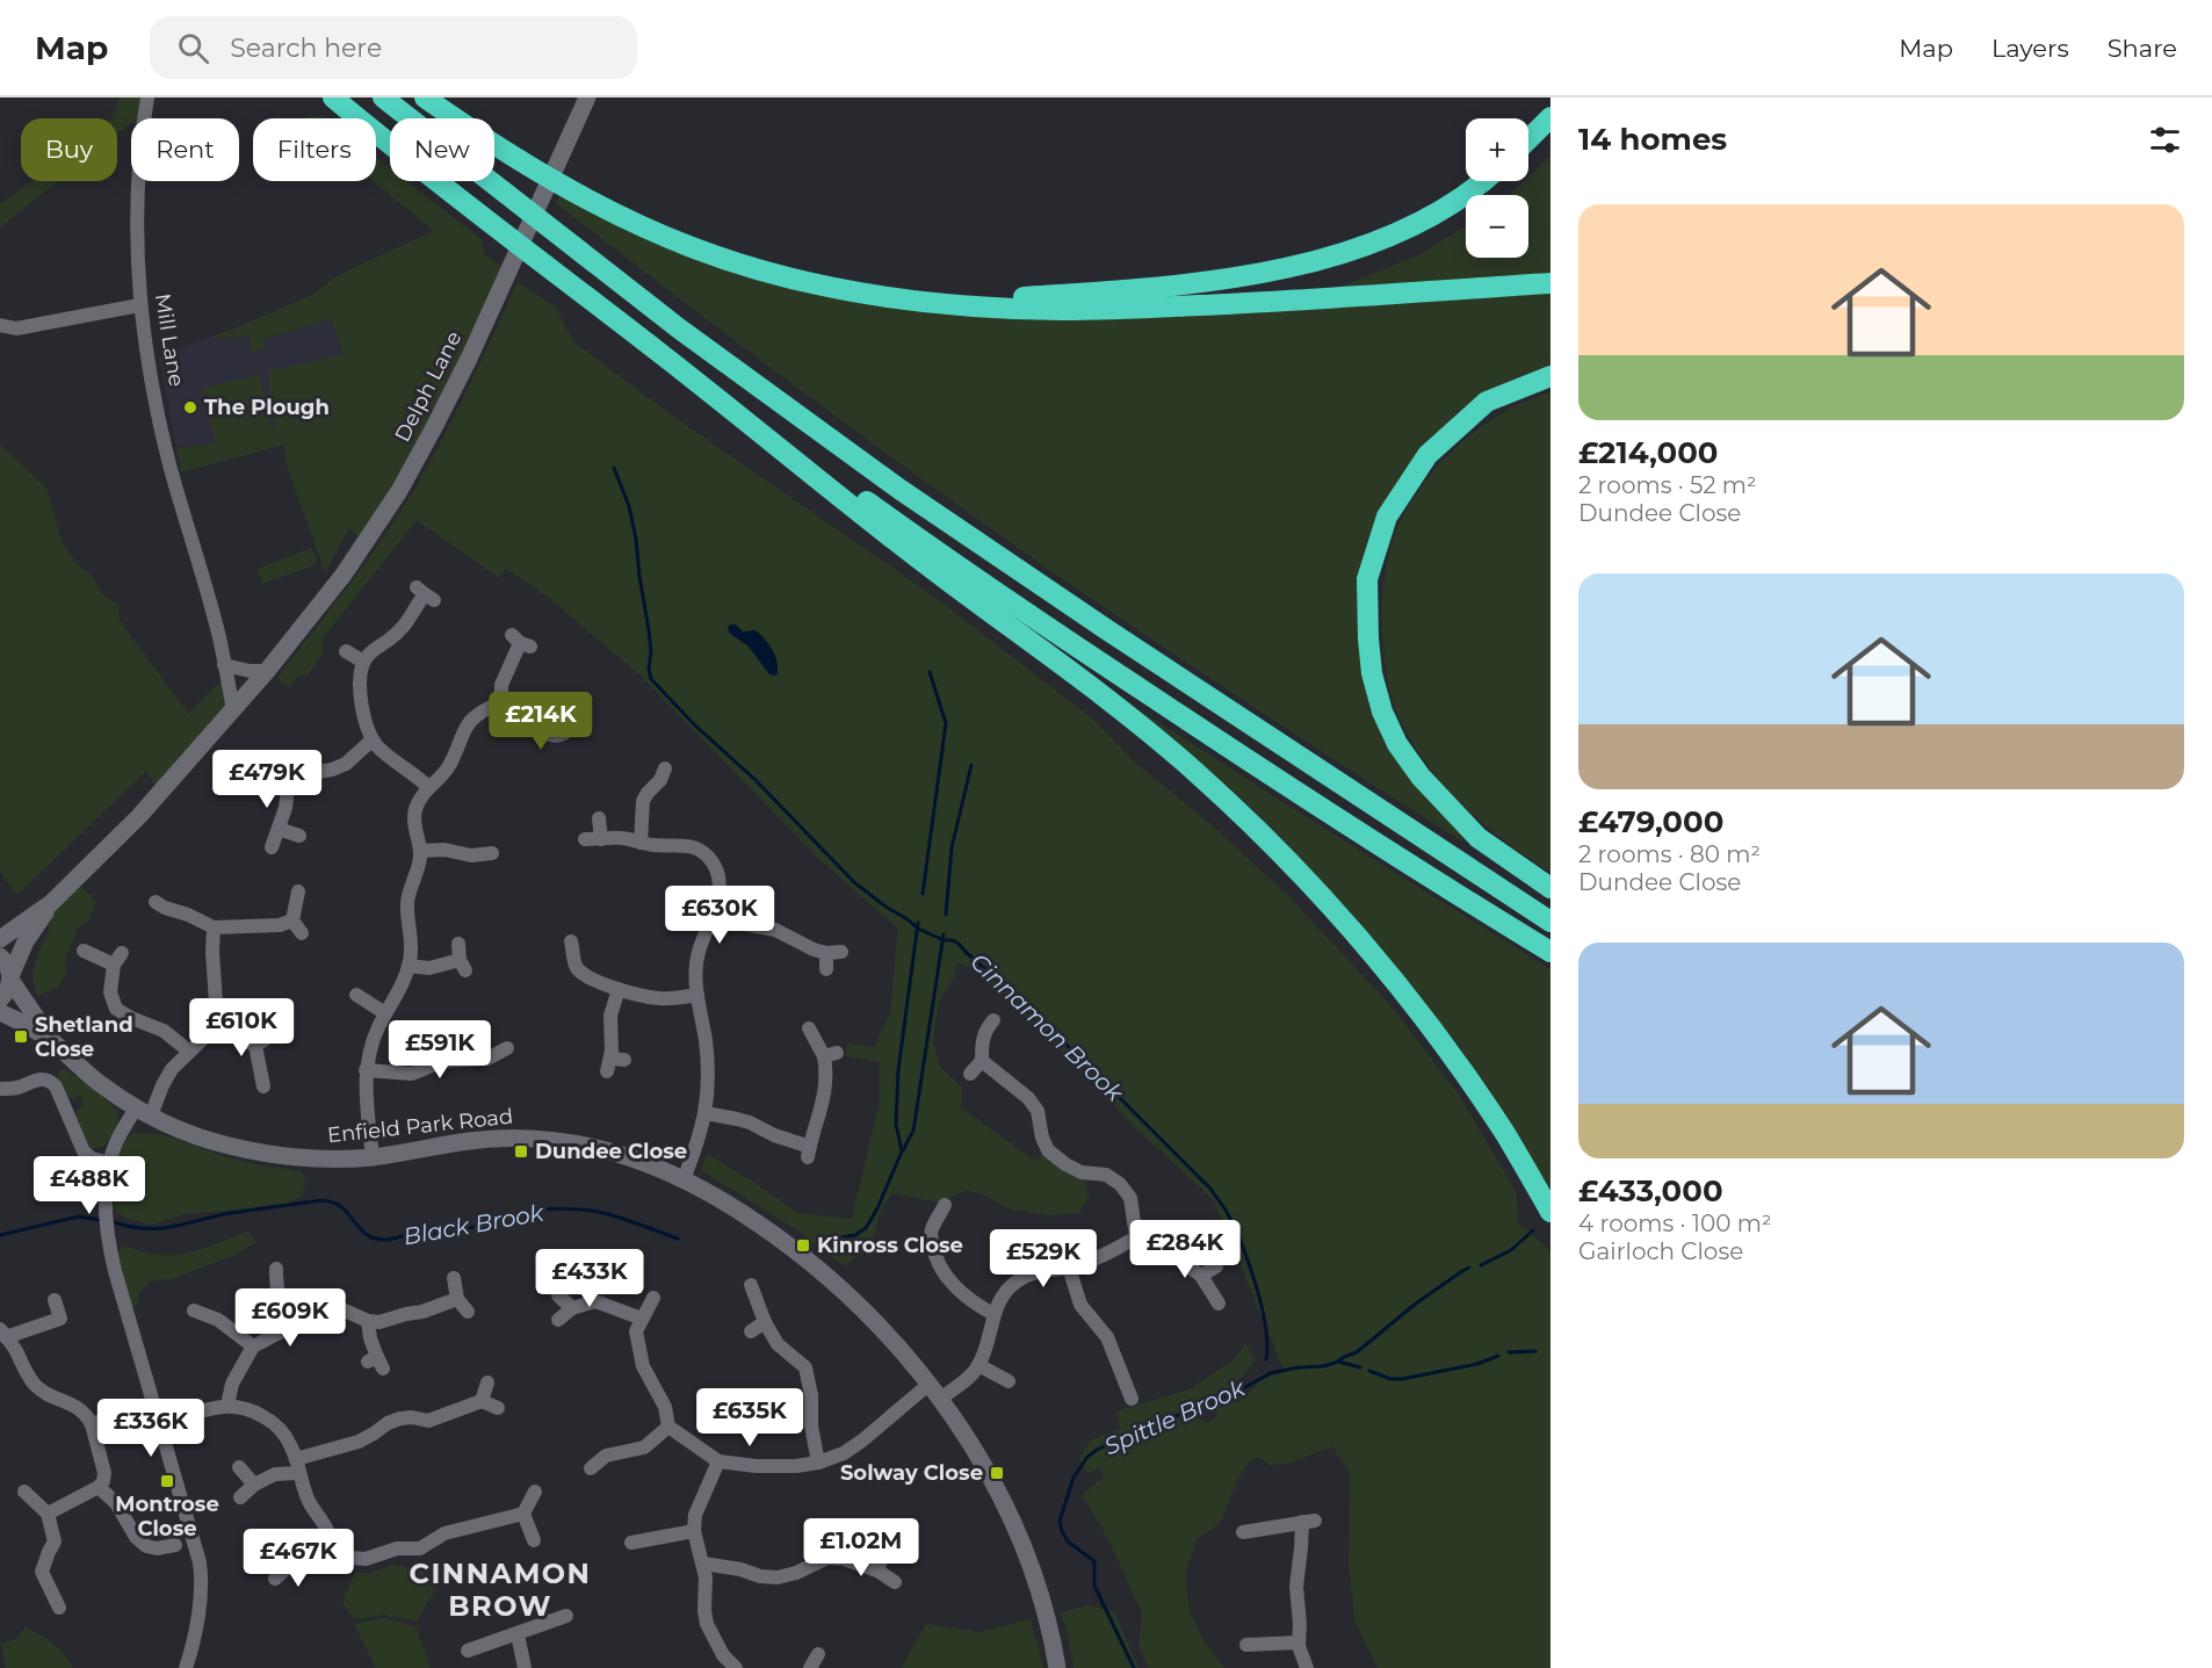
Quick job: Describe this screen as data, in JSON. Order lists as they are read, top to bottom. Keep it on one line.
{"streets":{"street":["Mill Lane","Delph Lane","Enfield Park Road"]},"districts":["CINNAMON BROW"],"water":["Cinnamon Brook","Black Brook","Spittle Brook"],"places":{"other":["The Plough"],"transit":["Shetland Close","Dundee Close","Kinross Close","Solway Close","Montrose Close"]},"page":{"header":"Map","search":"Search here","nav":["Map","Layers","Share"],"heading":"14 homes","map_buttons":["+","−"],"chip":["Buy","Rent","Filters","New"],"list":[{"name":"£214,000","note":"2 rooms · 52 m² · Dundee Close"},{"name":"£479,000","note":"2 rooms · 80 m² · Dundee Close"},{"name":"£433,000","note":"4 rooms · 100 m² · Gairloch Close"}],"price":["£214K","£479K","£630K","£610K","£591K","£488K","£284K","£529K","£433K","£609K","£635K","£336K","£1.02M","£467K"]}}
